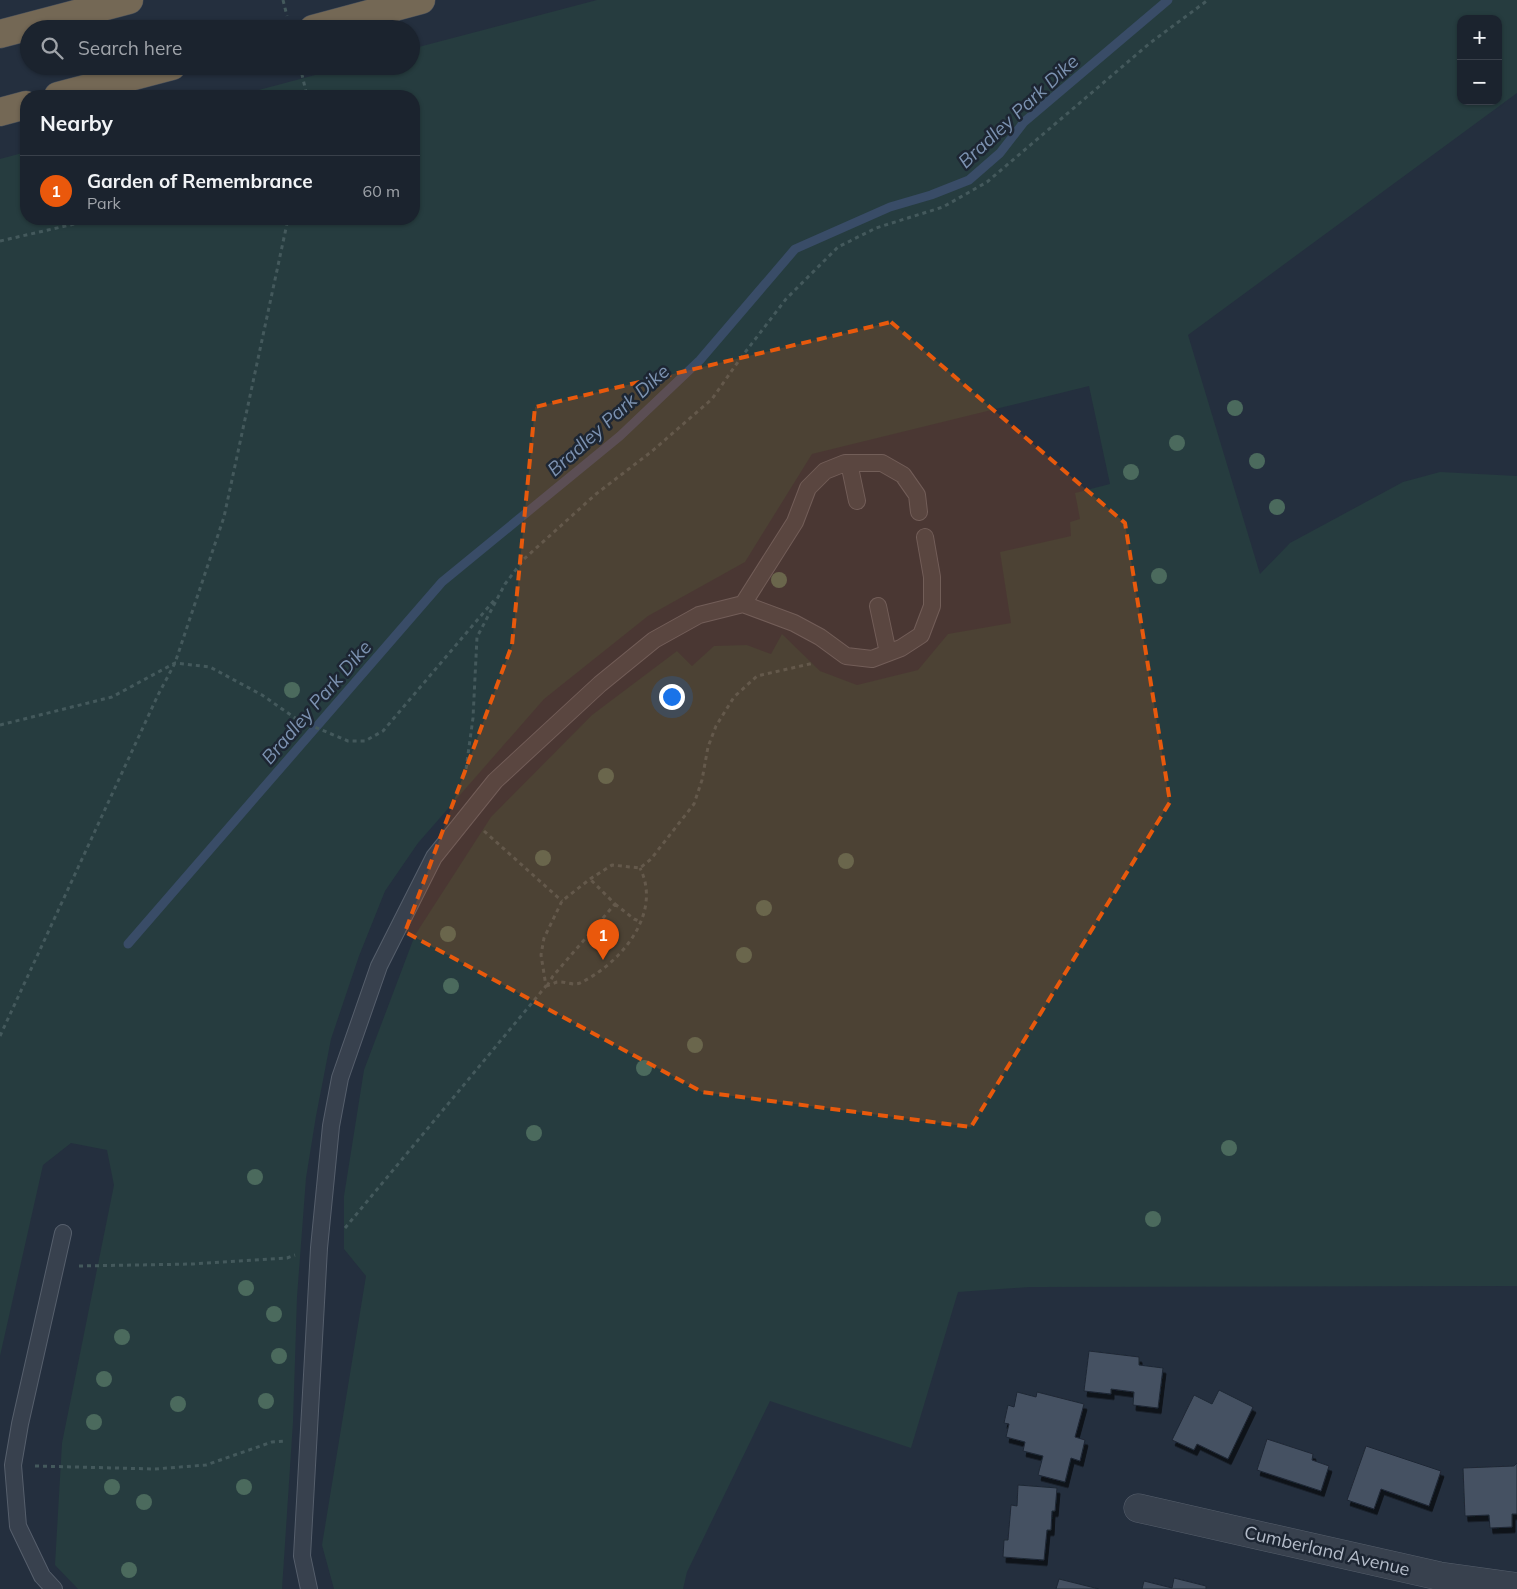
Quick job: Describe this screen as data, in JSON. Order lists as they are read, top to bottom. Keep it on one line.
{"streets":{"street":["Cumberland Avenue"]},"water":["Bradley Park Dike"],"page":{"map_buttons":["+","−"],"search":"Search here","heading":"Nearby","list":[{"mark":"1","name":"Garden of Remembrance","note":"Park","value":"60 m"}],"pins":"1"}}
